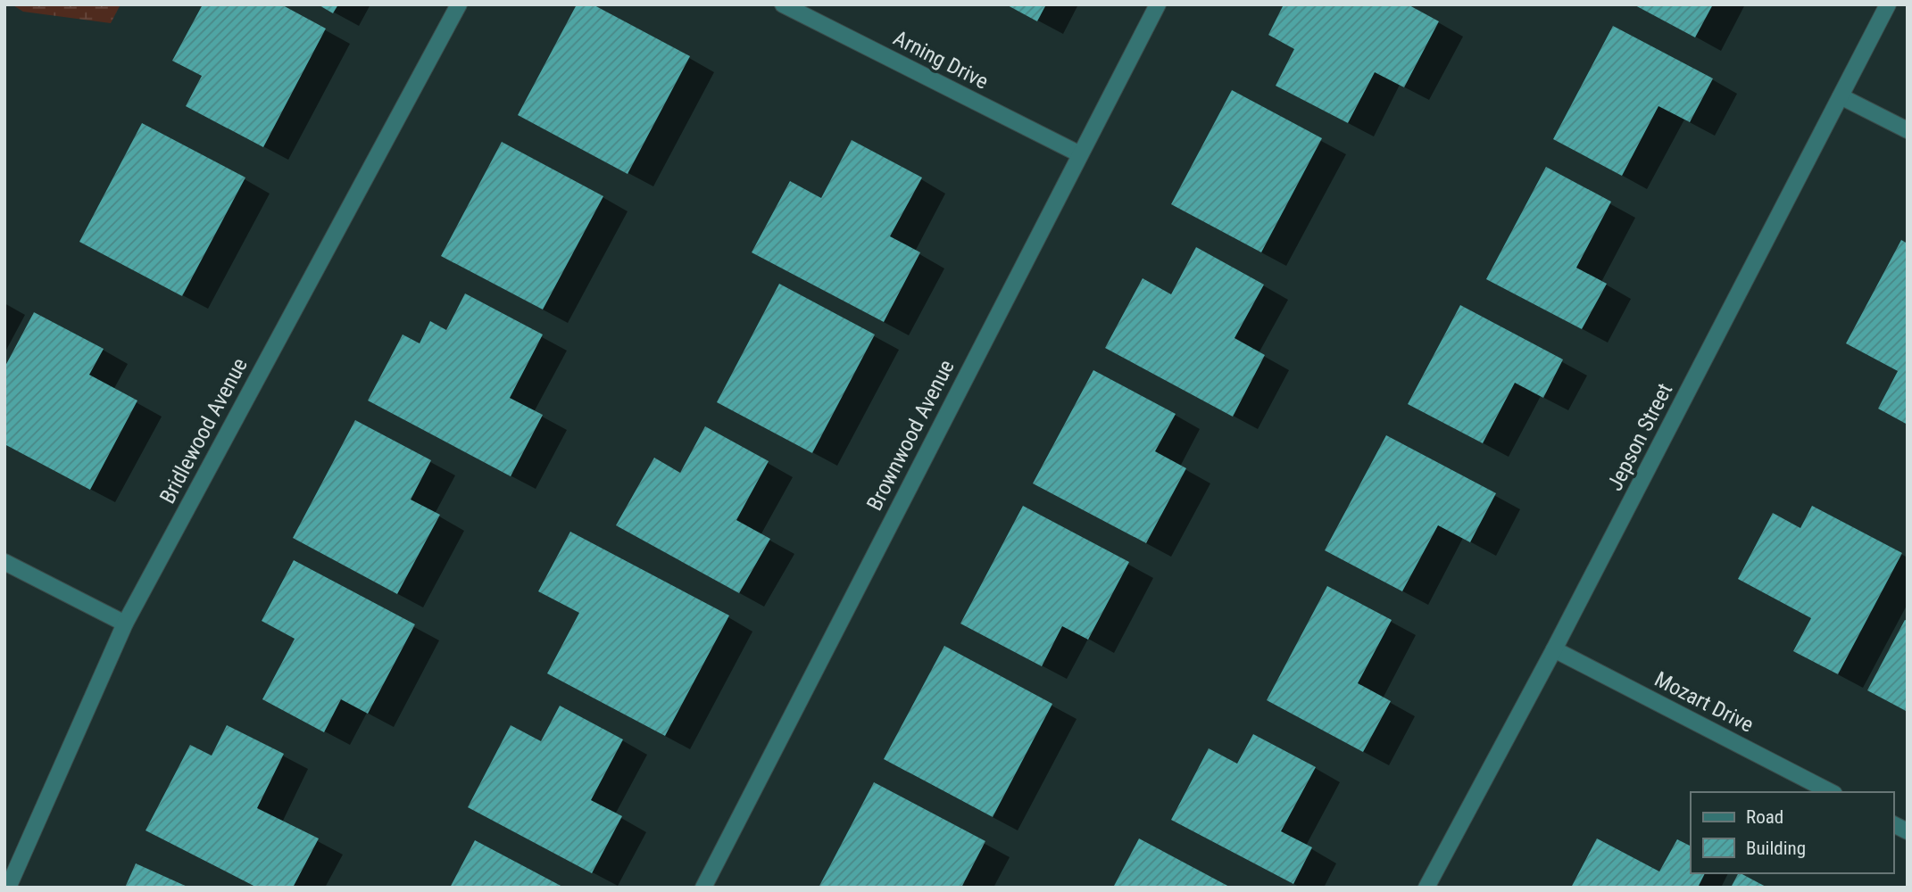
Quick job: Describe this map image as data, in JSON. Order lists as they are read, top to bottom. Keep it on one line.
{"streets":{"street":["Arning Drive","Bridlewood Avenue","Brownwood Avenue","Jepson Street","Mozart Drive"]},"crossings":[["Arning Drive","Brownwood Avenue"],["Jepson Street","Mozart Drive"]],"legend":["Road","Building"]}
